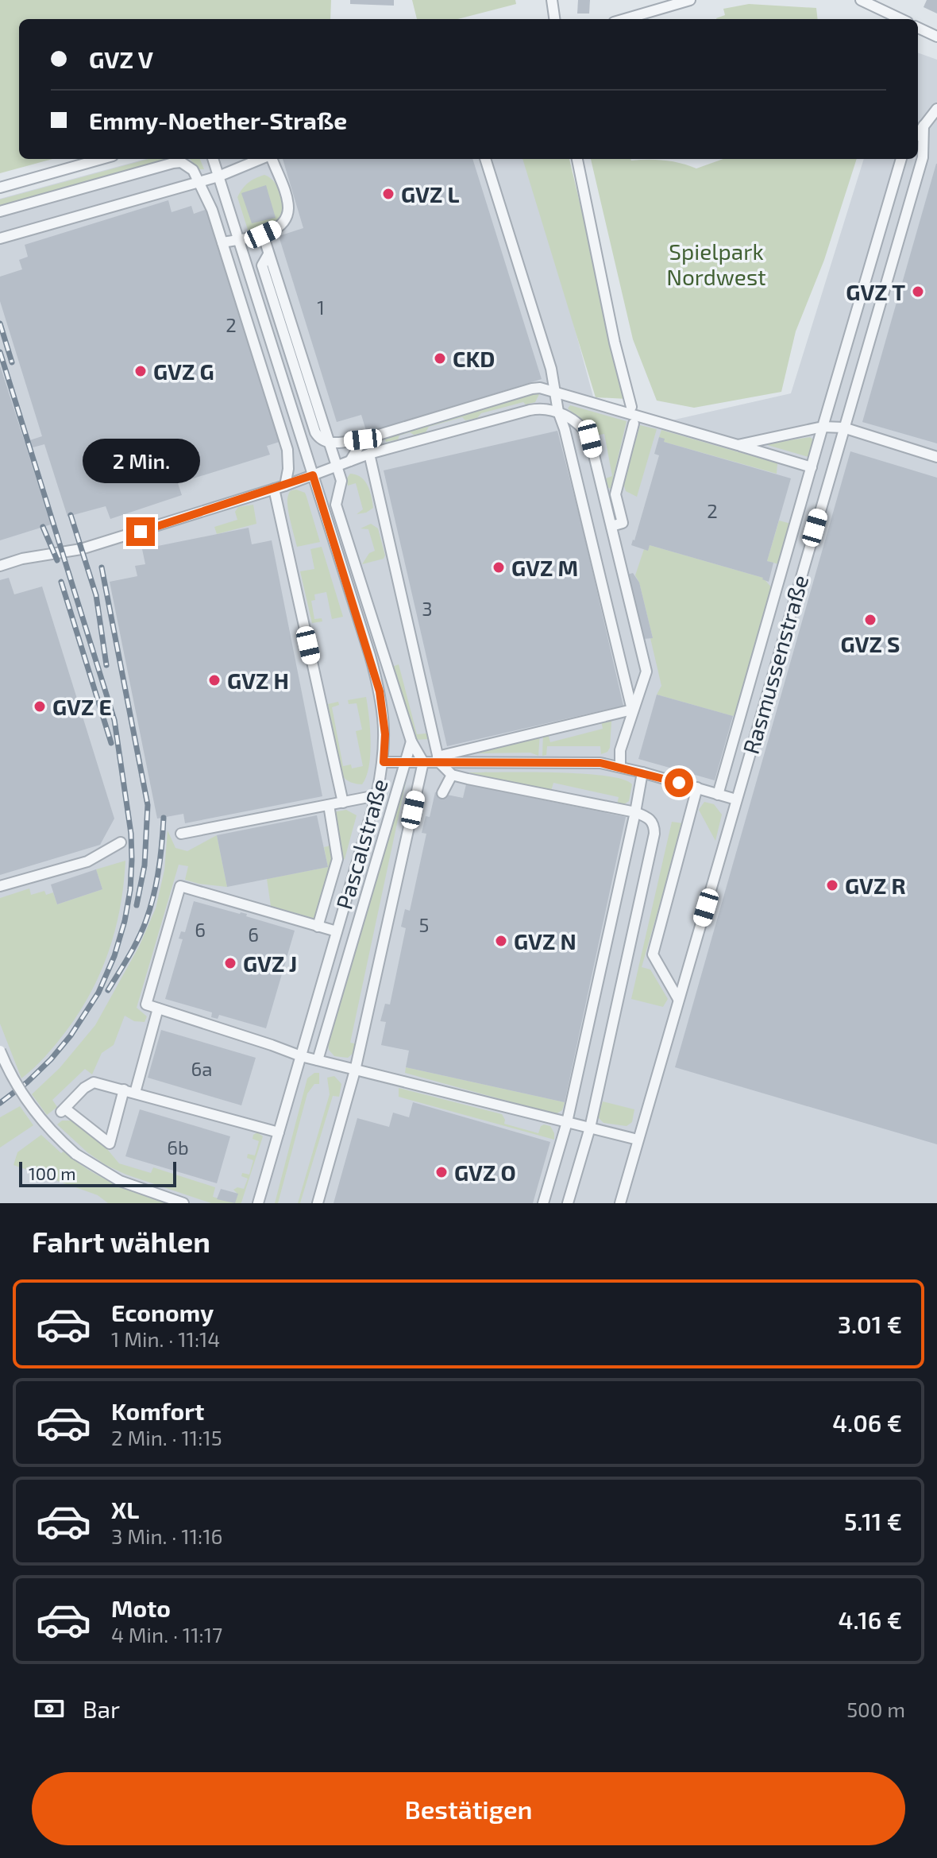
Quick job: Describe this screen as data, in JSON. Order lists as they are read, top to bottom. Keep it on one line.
{"streets":{"street":["Rasmussenstraße","Pascalstraße"]},"parks":["Spielpark Nordwest"],"places":["GVZ L","GVZ T","CKD","GVZ G","GVZ M","GVZ S","GVZ H","GVZ E","GVZ R","GVZ N","GVZ J","GVZ O"],"house_numbers":["1","2","2","3","5","6","6","6a","6b"],"scale_bar":"100 m","page":{"banner":["GVZ V","Emmy-Noether-Straße"],"bubble":"2 Min.","scale":"100 m","heading":"Fahrt wählen","list":[{"name":"Economy","note":"1 Min. · 11:14","value":"3.01 €"},{"name":"Komfort","note":"2 Min. · 11:15","value":"4.06 €"},{"name":"XL","note":"3 Min. · 11:16","value":"5.11 €"},{"name":"Moto","note":"4 Min. · 11:17","value":"4.16 €"}],"pay":["Bar","500 m"],"buttons":"Bestätigen"}}
